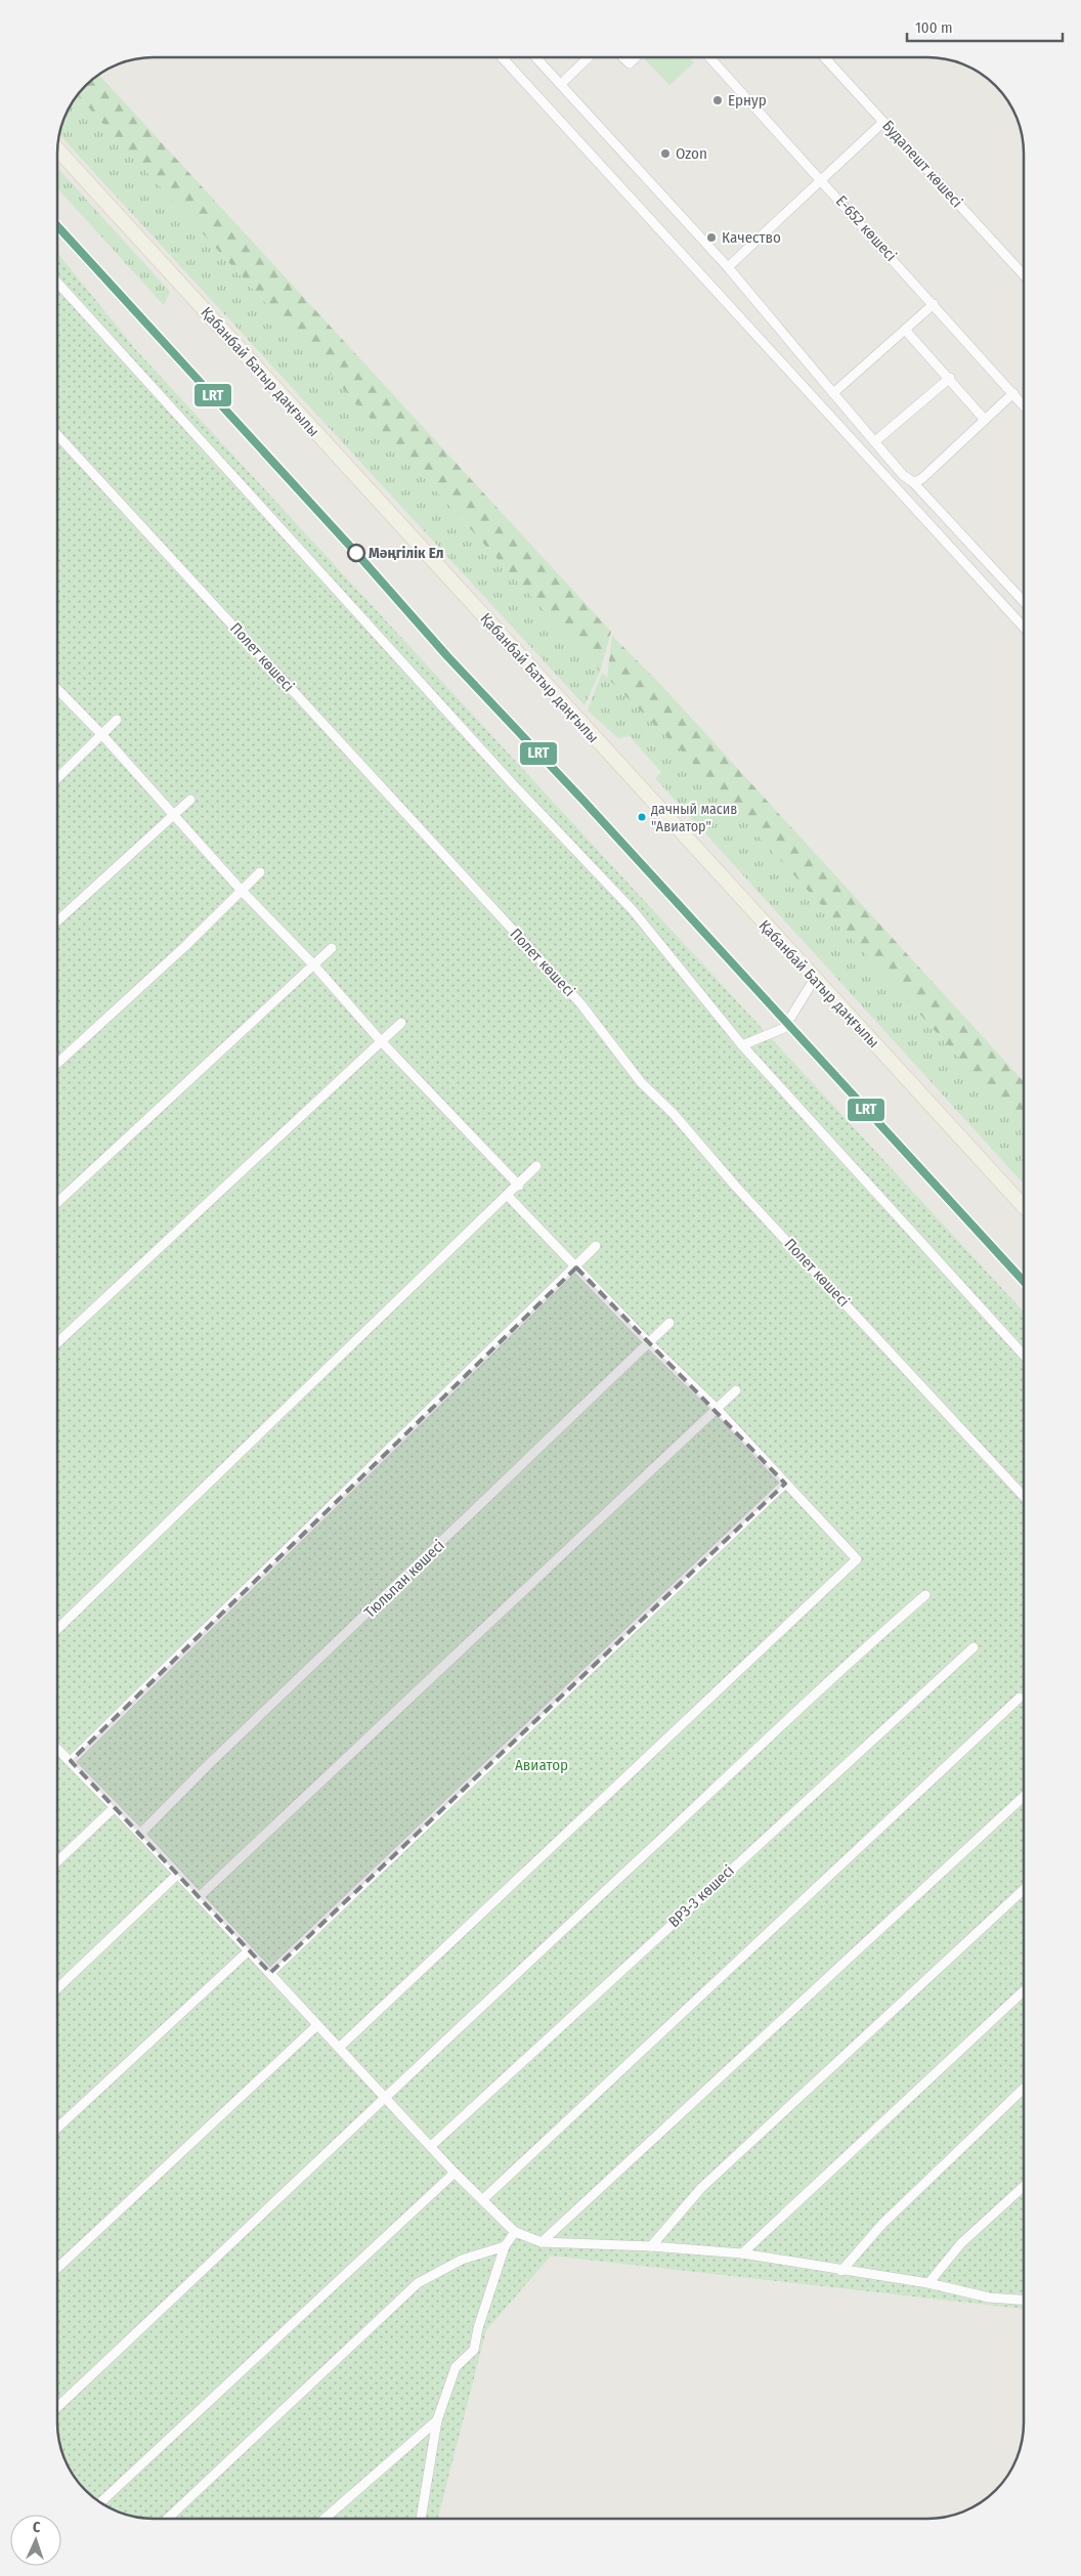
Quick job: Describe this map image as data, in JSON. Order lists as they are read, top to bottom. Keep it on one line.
{"streets":{"main road":["Қабанбай Батыр даңғылы"],"street":["Будапешт көшесі","Е-652 көшесі","Полет көшесі","Тюльпан көшесі","ВРЗ-3 көшесі"]},"parks":["Авиатор"],"places":["Ернур","Ozon","Качество","Мәңгілік Ел","дачный масив \"Авиатор\""],"lines":["transit line LRT"],"scale_bar":"100 m","north":"top"}
